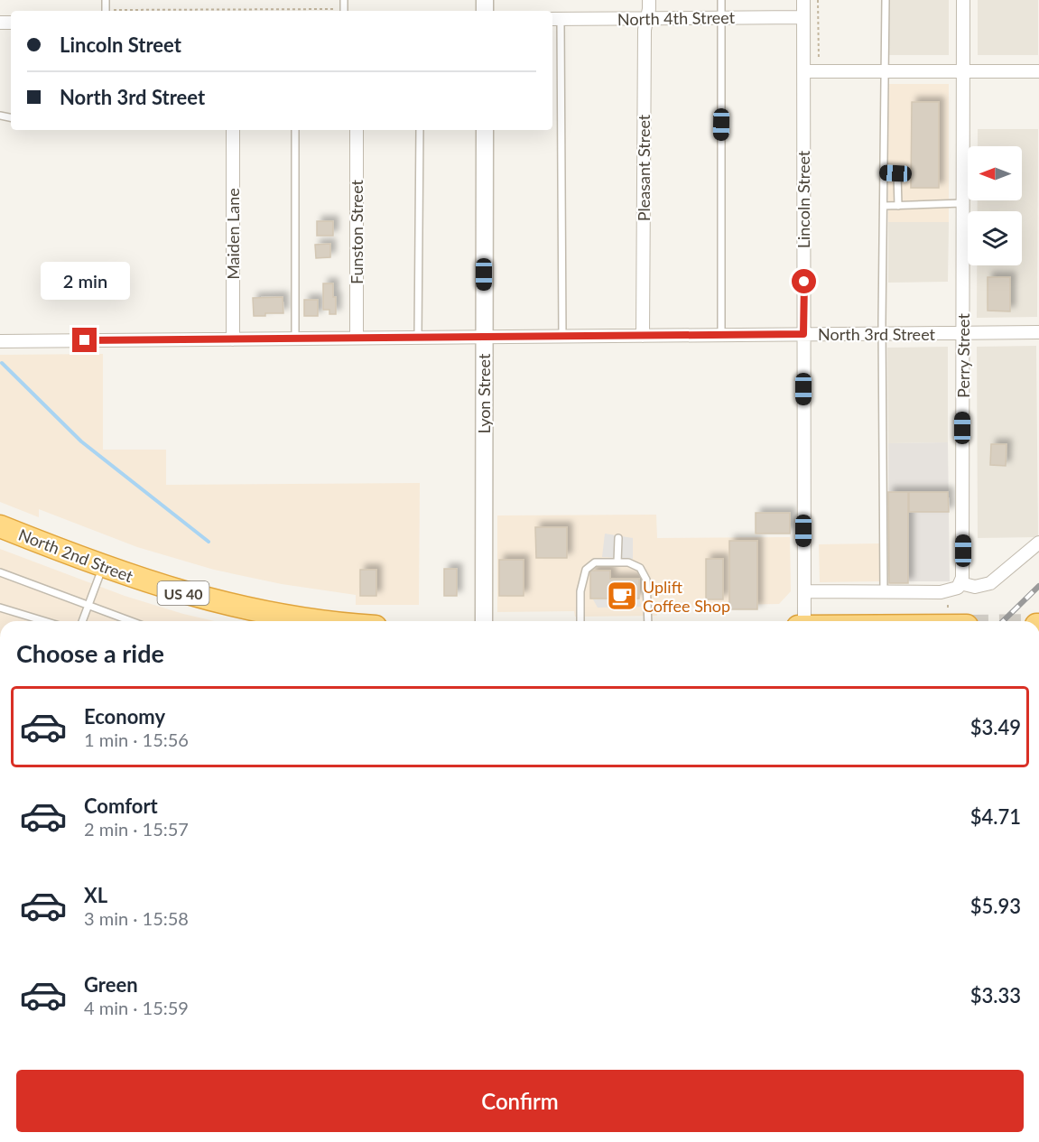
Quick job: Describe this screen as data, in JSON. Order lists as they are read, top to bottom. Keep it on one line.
{"streets":{"highway":["North 2nd Street","US 40"],"street":["North 4th Street","Pleasant Street","Lincoln Street","Funston Street","Maiden Lane","North 3rd Street","Perry Street","Lyon Street"]},"crossings":[["North 4th Street","Pleasant Street"],["North 4th Street","Lincoln Street"],["Pleasant Street","North 3rd Street"],["Lincoln Street","North 3rd Street"],["Funston Street","North 3rd Street"],["Maiden Lane","North 3rd Street"],["North 3rd Street","Perry Street"],["North 3rd Street","Lyon Street"]],"places":{"cafe":["Uplift Coffee Shop"]},"north":"left","page":{"banner":["Lincoln Street","North 3rd Street"],"bubble":"2 min","heading":"Choose a ride","list":[{"name":"Economy","note":"1 min · 15:56","value":"$3.49"},{"name":"Comfort","note":"2 min · 15:57","value":"$4.71"},{"name":"XL","note":"3 min · 15:58","value":"$5.93"},{"name":"Green","note":"4 min · 15:59","value":"$3.33"}],"buttons":"Confirm"}}
